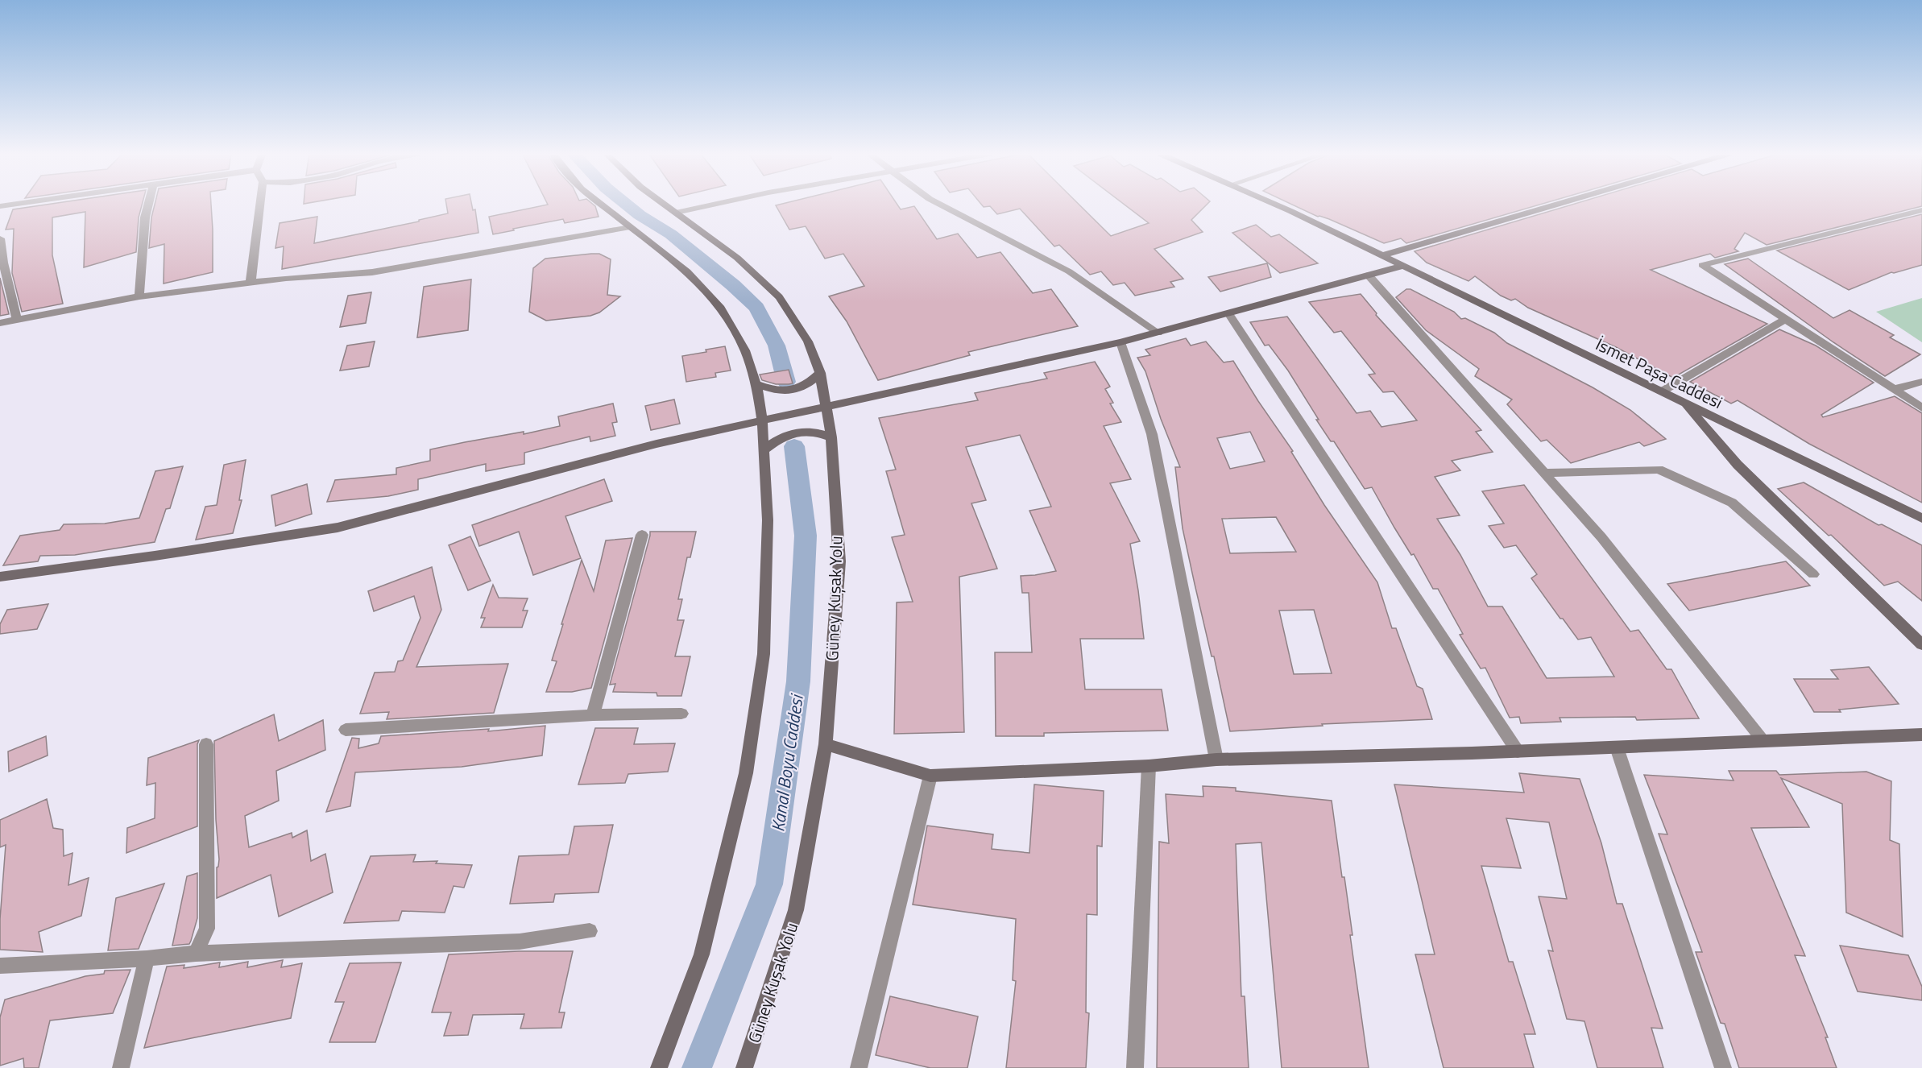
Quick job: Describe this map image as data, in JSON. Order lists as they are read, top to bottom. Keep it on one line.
{"streets":{"main road":["İsmet Paşa Caddesi","Güney Kuşak Yolu"]},"water":["Kanal Boyu Caddesi"]}
